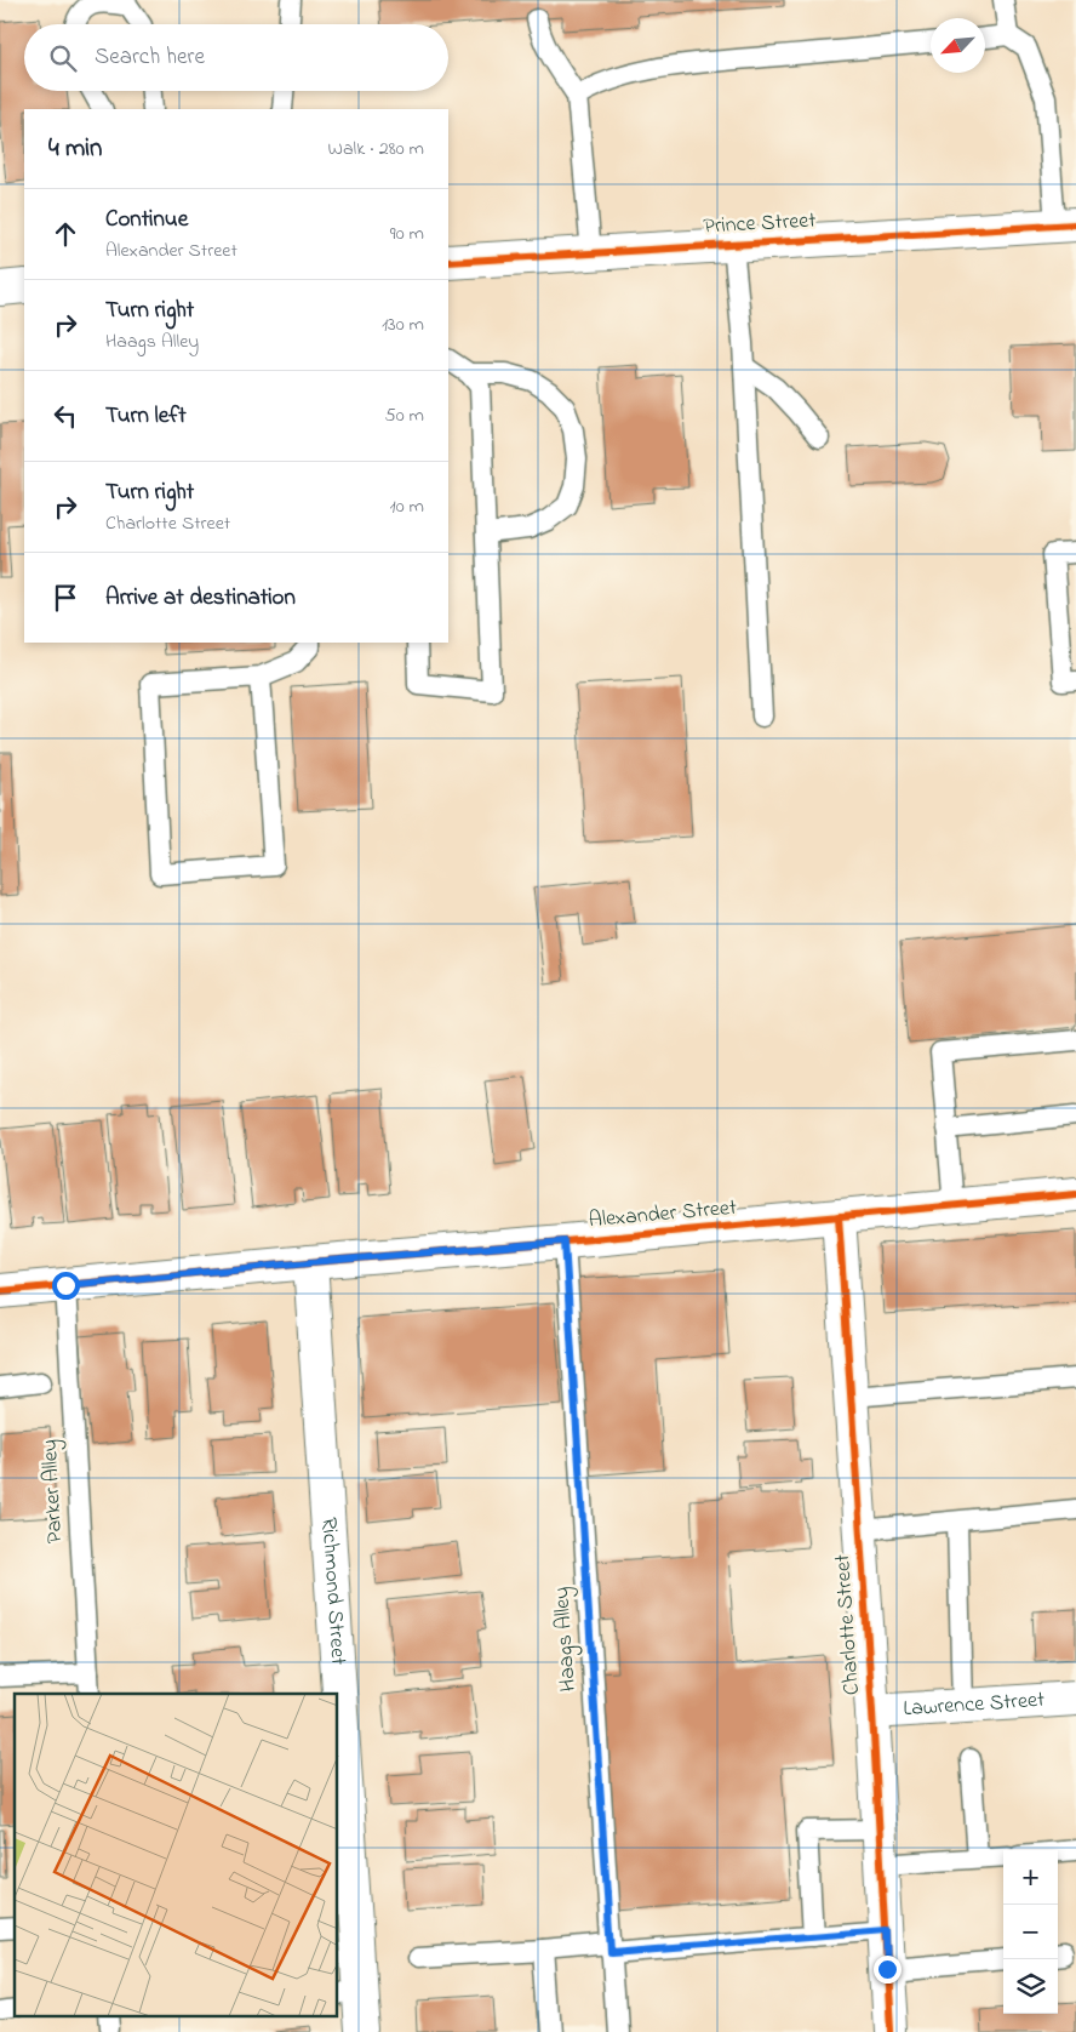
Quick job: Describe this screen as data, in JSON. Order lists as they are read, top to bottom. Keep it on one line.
{"streets":{"street":["Prince Street","Alexander Street","Richmond Street","Charlotte Street","Lawrence Street"],"lane":["Parker Alley","Haags Alley"]},"crossings":[["Alexander Street","Parker Alley"],["Alexander Street","Richmond Street"],["Alexander Street","Charlotte Street"],["Alexander Street","Haags Alley"],["Charlotte Street","Lawrence Street"]],"north":"bottom left","page":{"search":"Search here","heading":["4 min","Walk · 280 m"],"list":[["Continue","Alexander Street","90 m"],["Turn right","Haags Alley","130 m"],["Turn left","50 m"],["Turn right","Charlotte Street","10 m"],"Arrive at destination"],"map_buttons":["+","−"]}}
